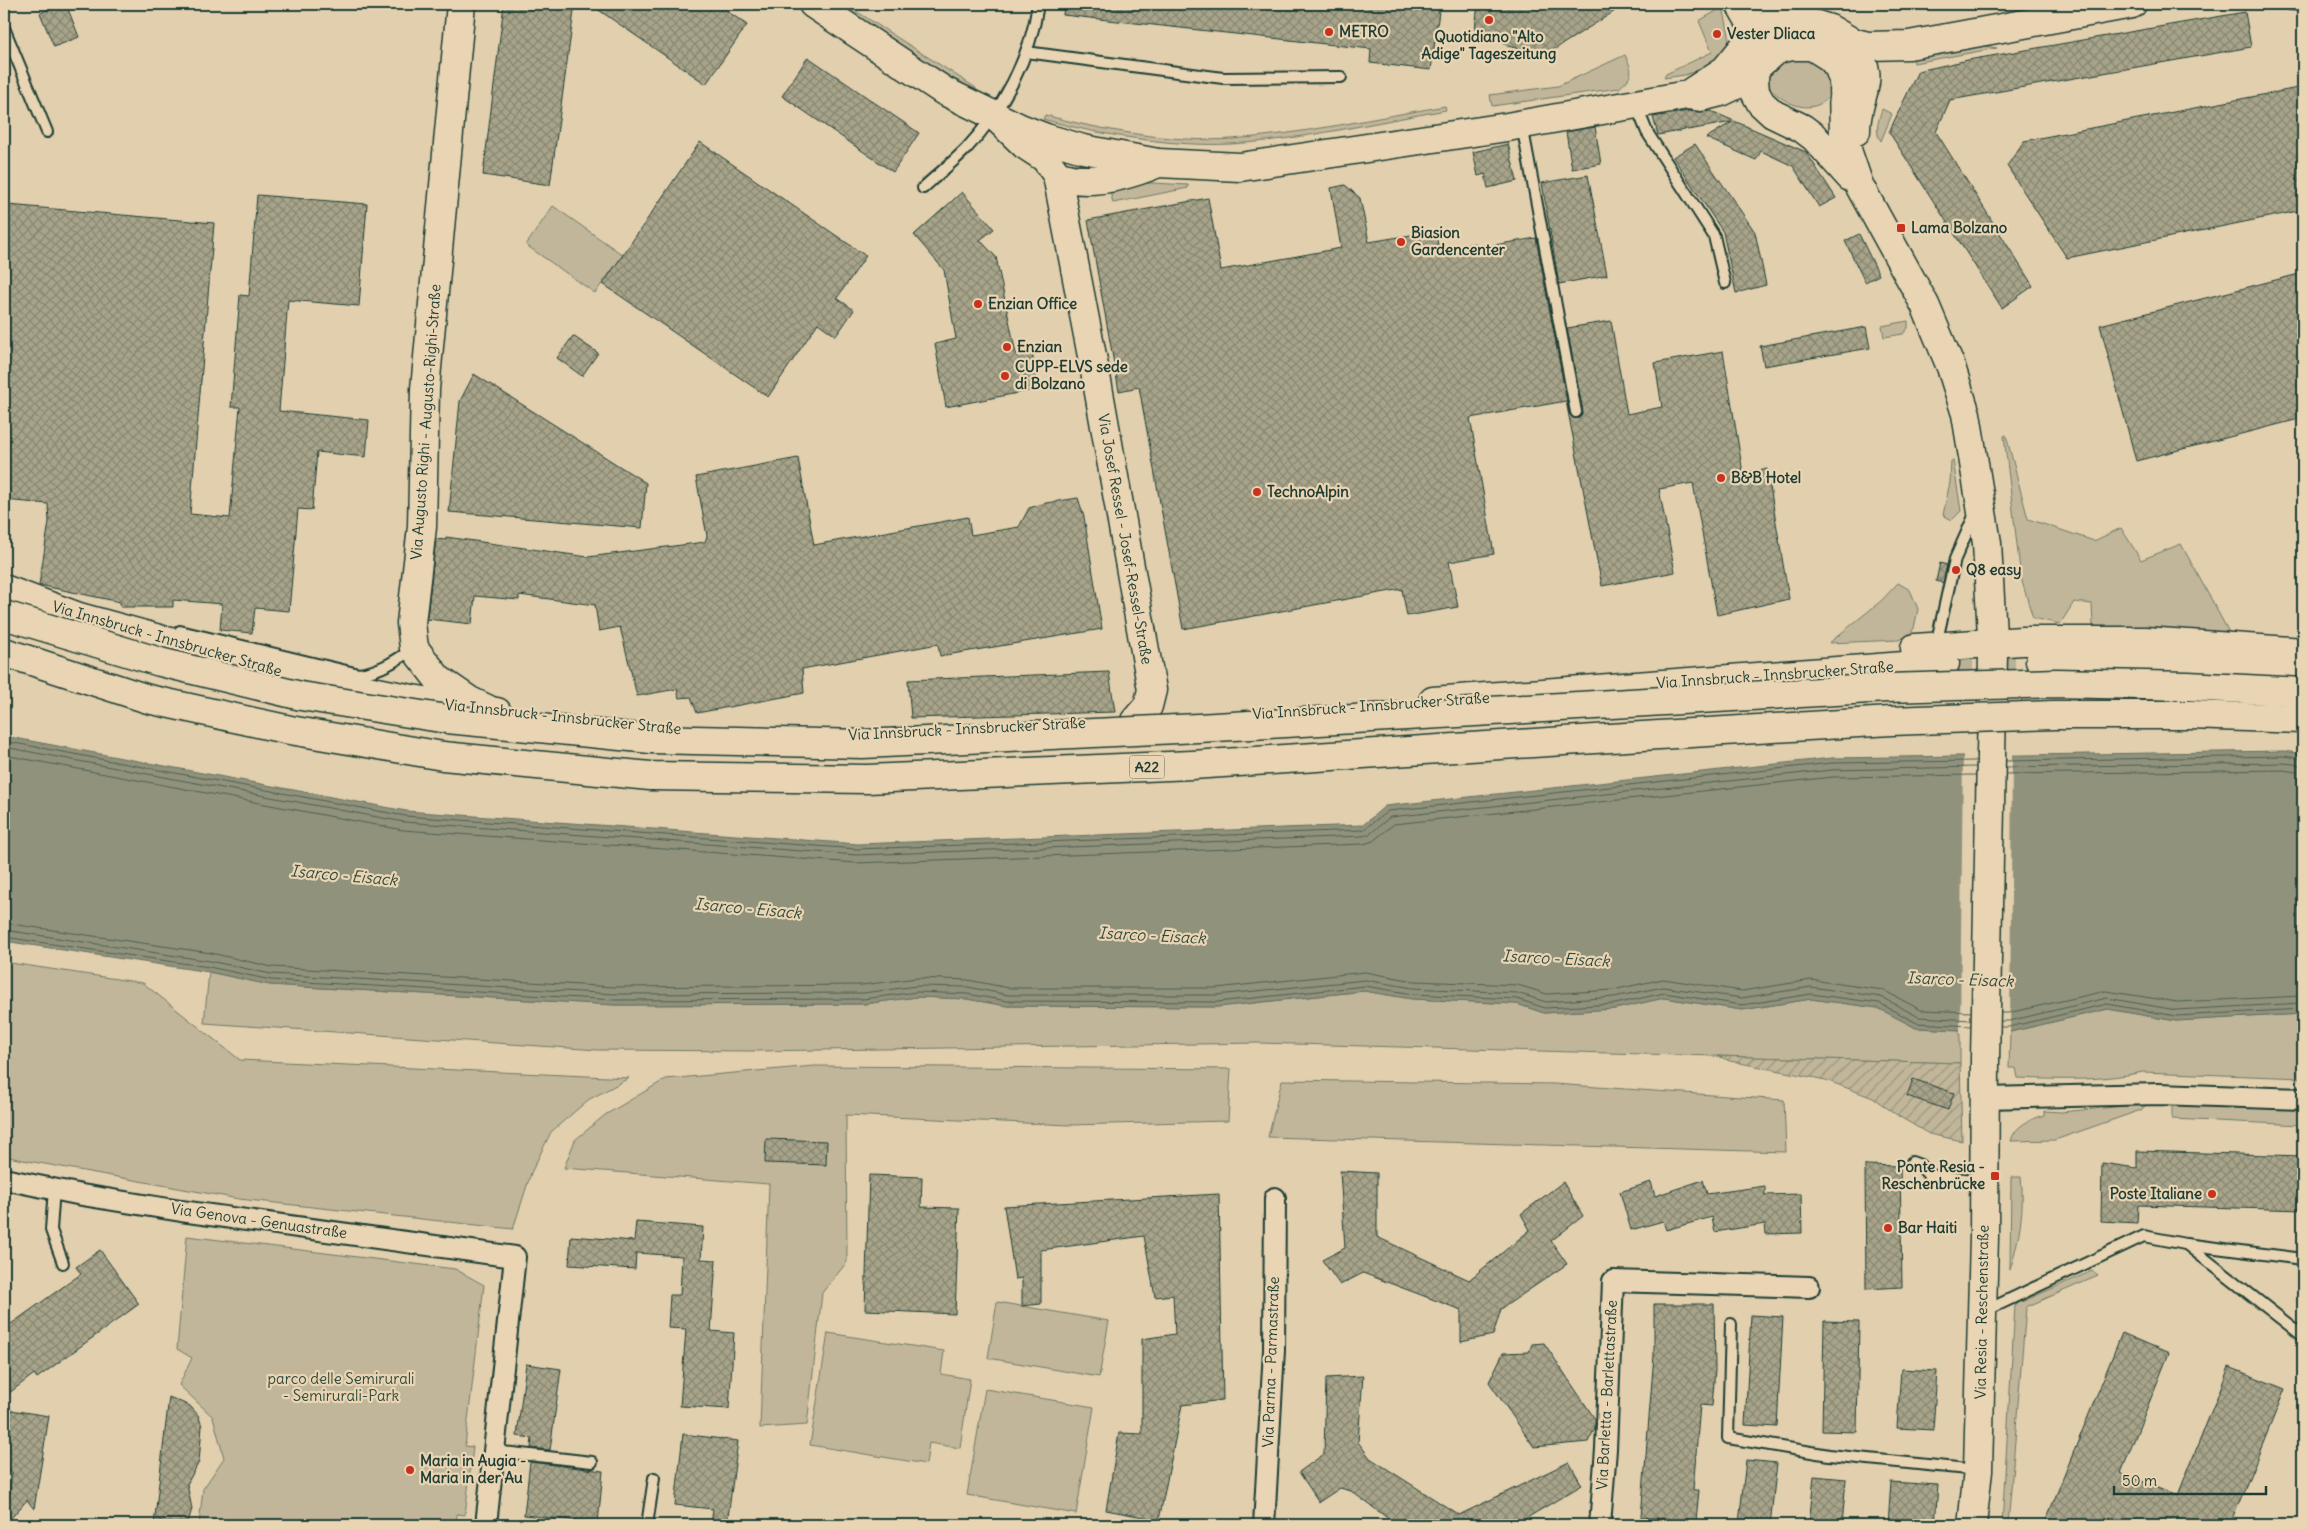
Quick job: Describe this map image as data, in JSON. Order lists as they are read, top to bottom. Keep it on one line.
{"streets":{"main road":["Via Augusto Righi - Augusto-Righi-Straße","Via Josef Ressel - Josef-Ressel-Straße","Via Innsbruck - Innsbrucker Straße","A22","Via Resia - Reschenstraße"],"street":["Via Genova - Genuastraße","Via Parma - Parmastraße","Via Barletta - Barlettastraße"]},"crossings":[["Via Josef Ressel - Josef-Ressel-Straße","Via Innsbruck - Innsbrucker Straße"]],"water":["Isarco - Eisack"],"parks":["parco delle Semirurali - Semirurali-Park"],"places":{"other":["Quotidiano \"Alto Adige\" Tageszeitung","METRO","Vester Dliaca","Biasion Gardencenter","Enzian Office","Enzian","CUPP-ELVS sede di Bolzano","B&B Hotel","TechnoAlpin","Q8 easy","Poste Italiane","Bar Haiti","Maria in Augia - Maria in der Au"],"transit":["Lama Bolzano","Ponte Resia - Reschenbrücke"]},"scale_bar":"50 m"}
